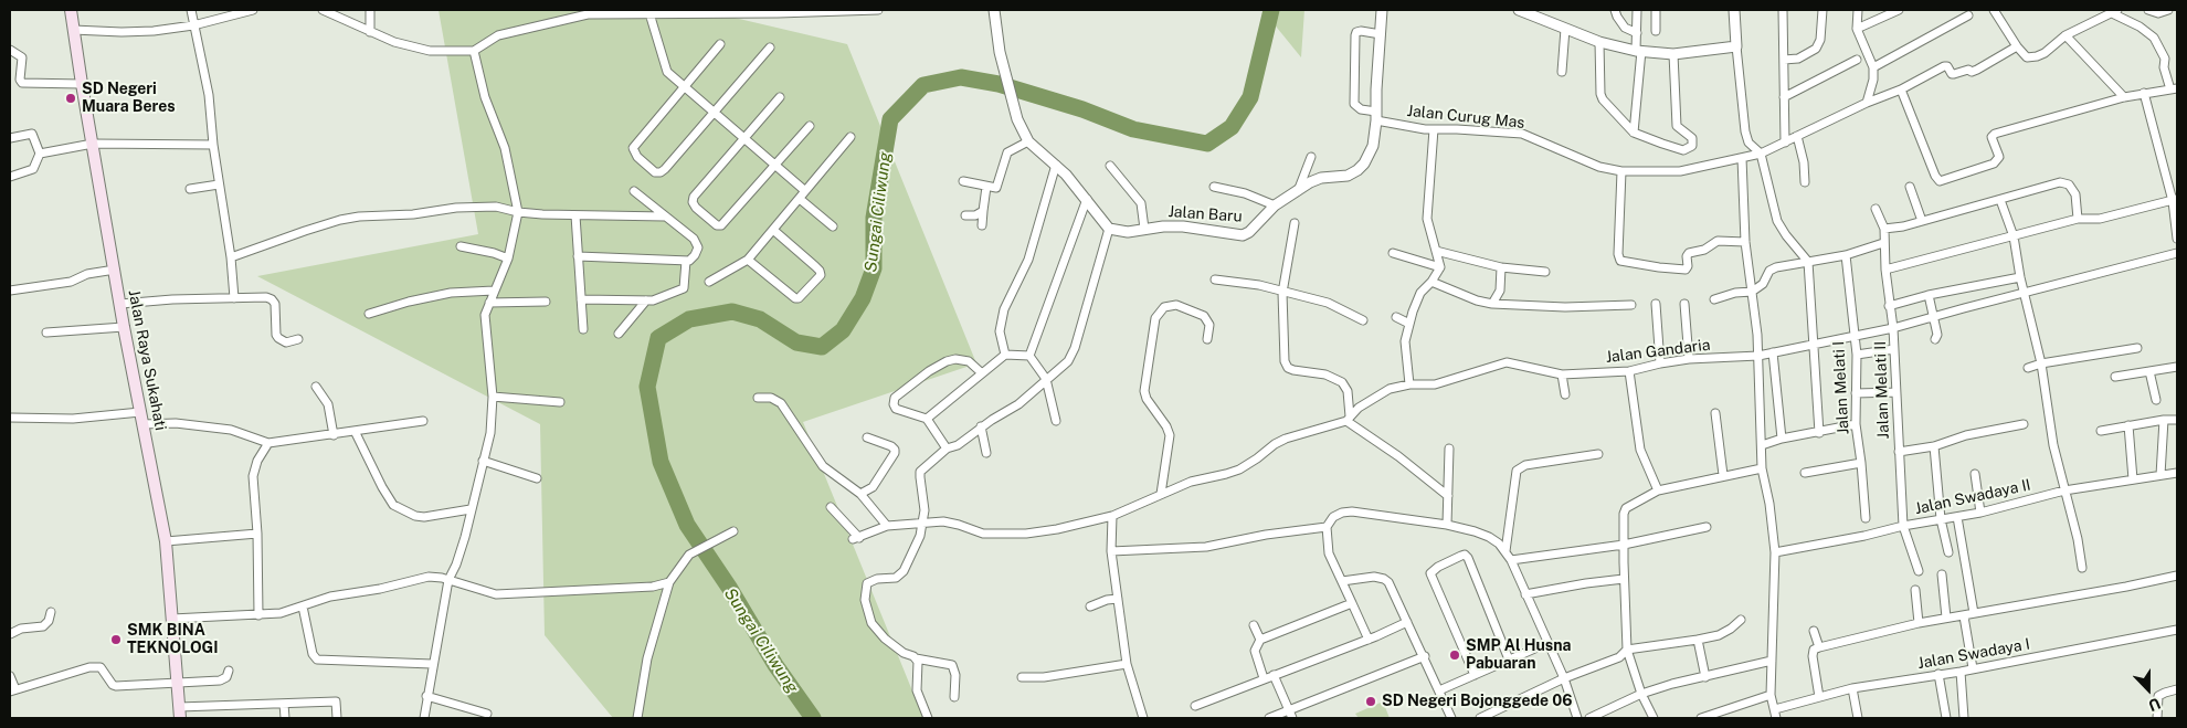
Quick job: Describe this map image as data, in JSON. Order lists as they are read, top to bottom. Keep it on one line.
{"streets":{"main road":["Jalan Raya Sukahati"],"street":["Jalan Curug Mas","Jalan Baru","Jalan Gandaria","Jalan Melati I","Jalan Melati II","Jalan Swadaya II","Jalan Swadaya I"]},"crossings":[["Jalan Curug Mas","Jalan Baru"],["Jalan Gandaria","Jalan Melati I"],["Jalan Gandaria","Jalan Melati II"],["Jalan Melati II","Jalan Swadaya II"]],"water":["Sungai Ciliwung"],"places":["SD Negeri Muara Beres","SMK BINA TEKNOLOGI","SMP Al Husna Pabuaran","SD Negeri Bojonggede 06"],"north":"bottom"}
